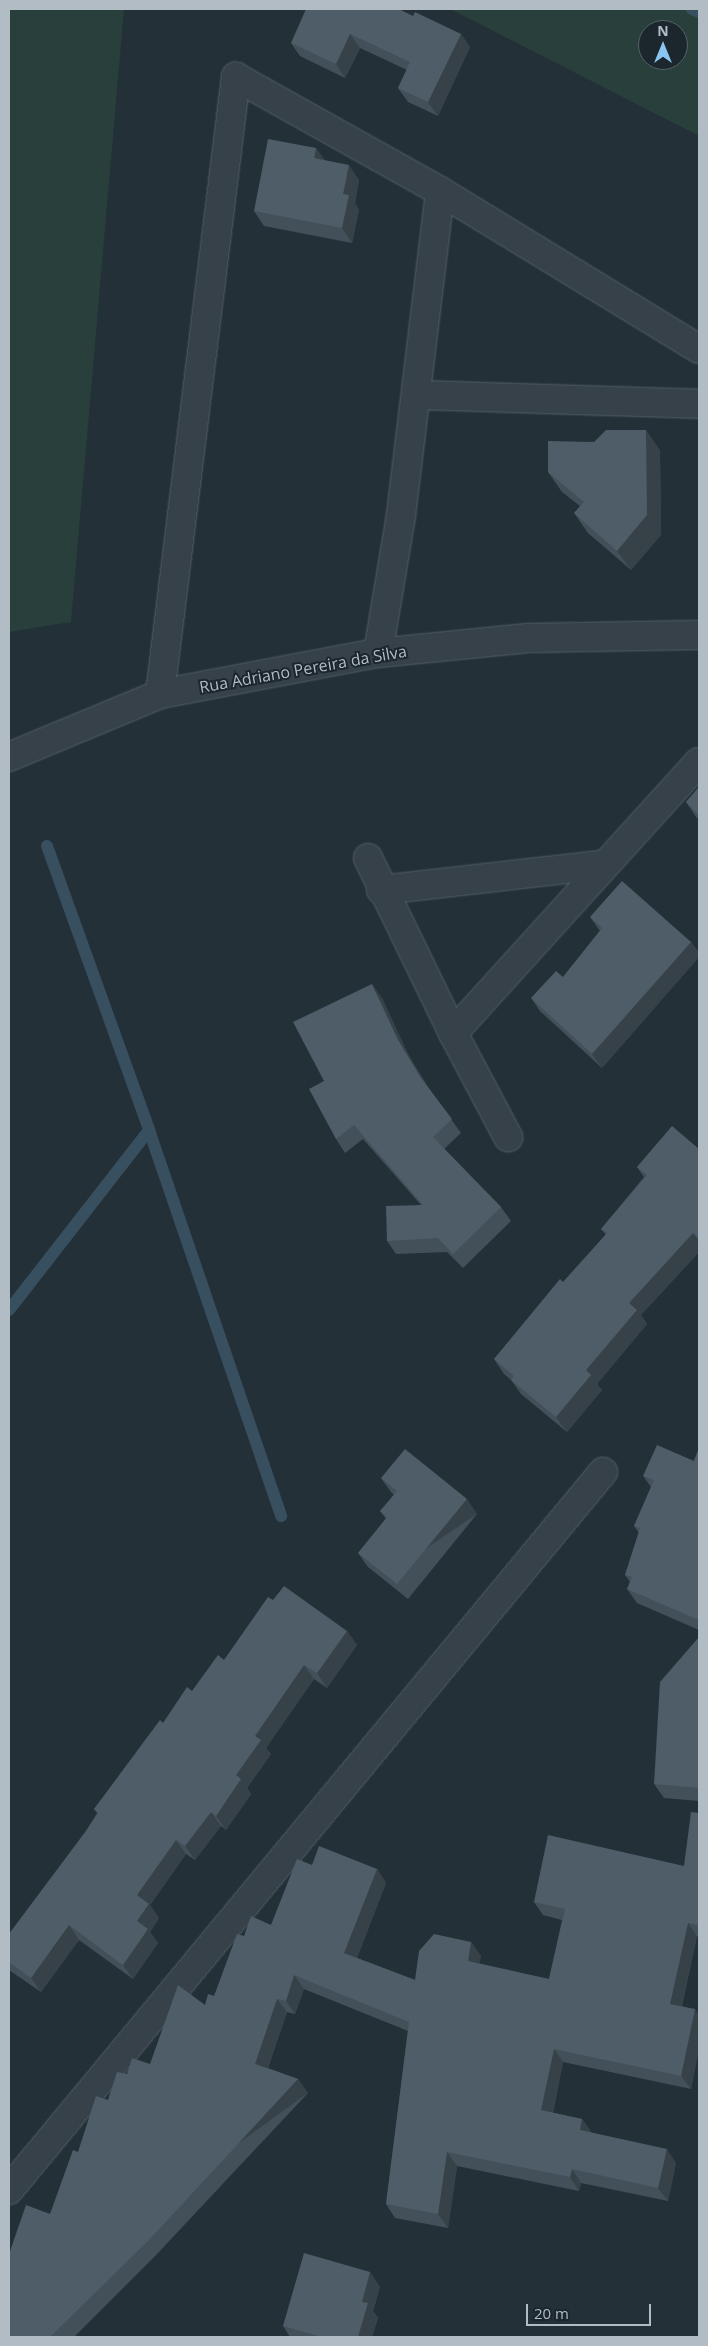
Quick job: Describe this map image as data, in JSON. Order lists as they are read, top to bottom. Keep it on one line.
{"streets":{"street":["Rua Adriano Pereira da Silva"]},"scale_bar":"20 m","north":"top"}
